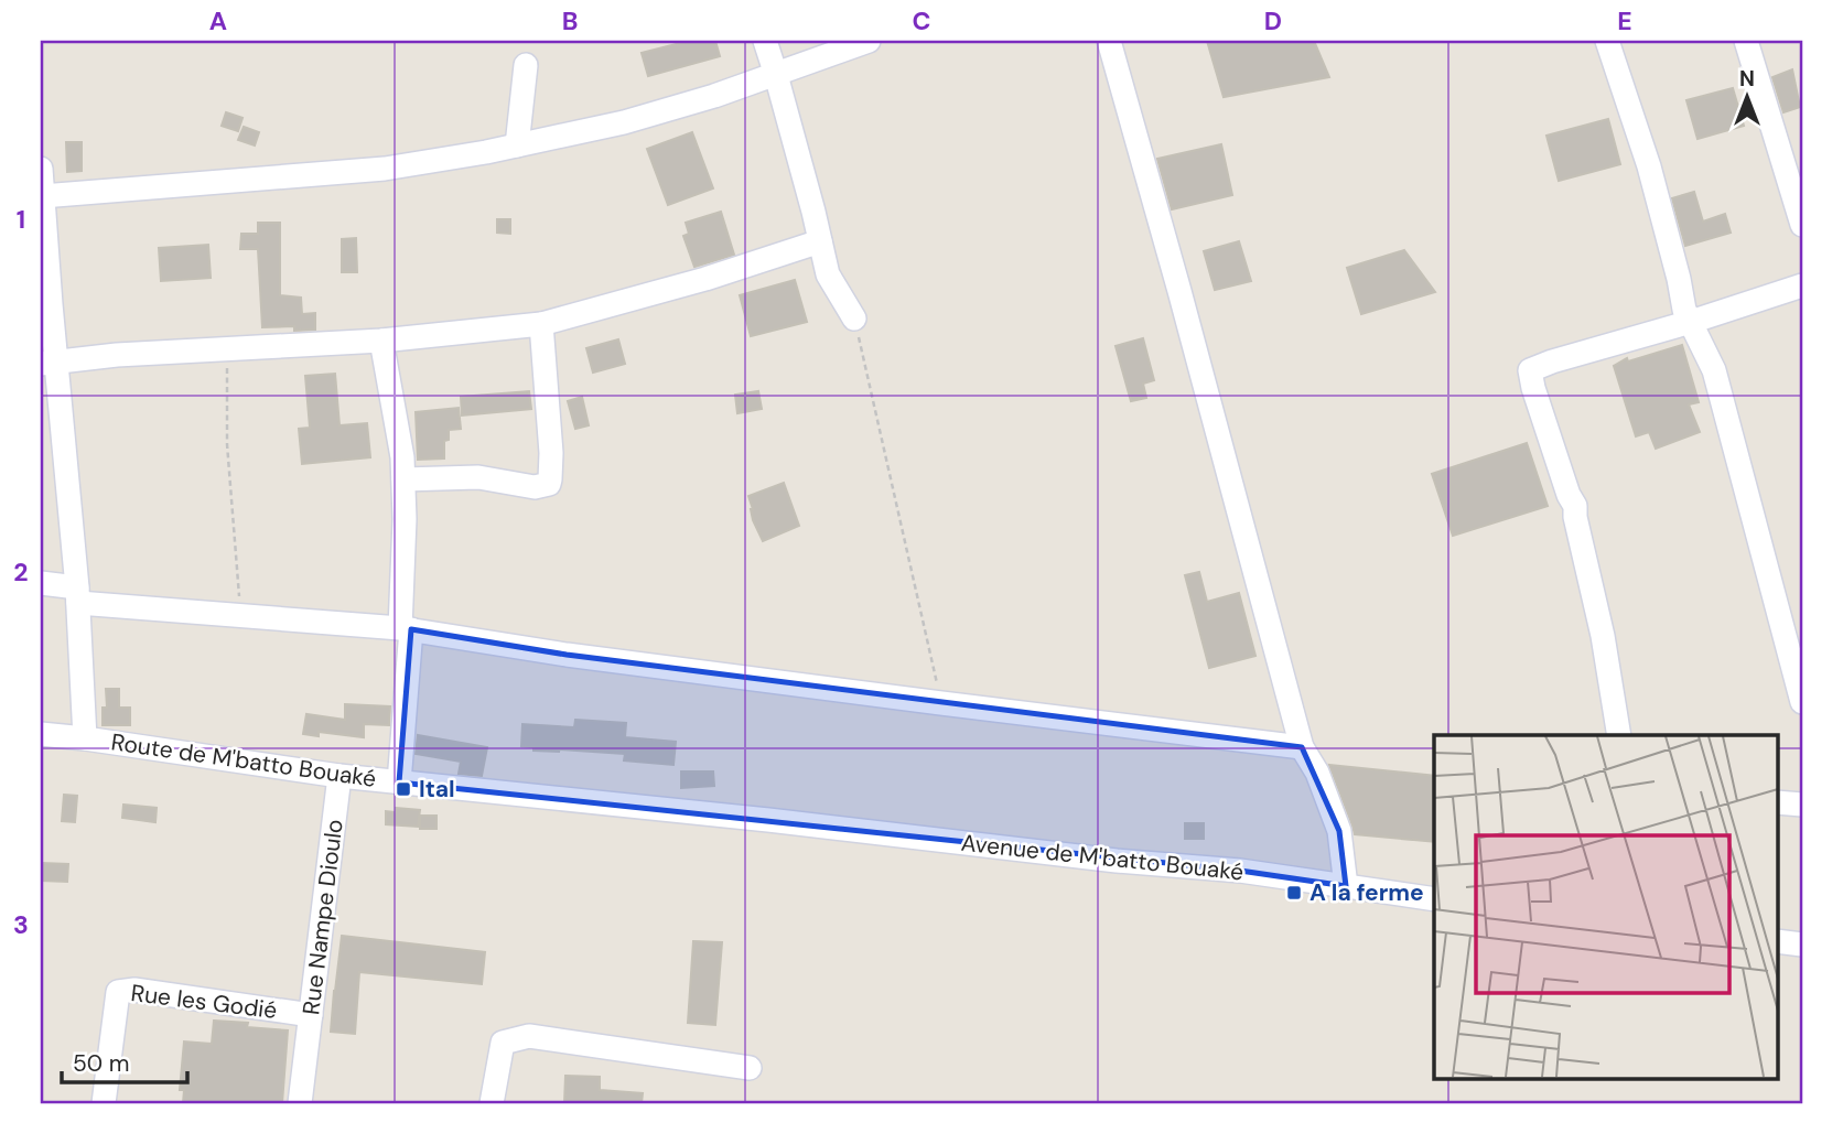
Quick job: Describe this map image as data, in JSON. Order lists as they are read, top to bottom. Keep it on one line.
{"streets":{"street":["Route de M'batto Bouaké","Avenue de M'batto Bouaké","Rue Nampe Dioulo","Rue les Godié"]},"crossings":[["Route de M'batto Bouaké","Avenue de M'batto Bouaké"],["Route de M'batto Bouaké","Rue Nampe Dioulo"],["Rue Nampe Dioulo","Rue les Godié"]],"places":{"transit":["Ital","A la ferme"]},"scale_bar":"50 m","north":"top","grid":{"columns":["A","B","C","D","E"],"rows":["1","2","3"]}}
